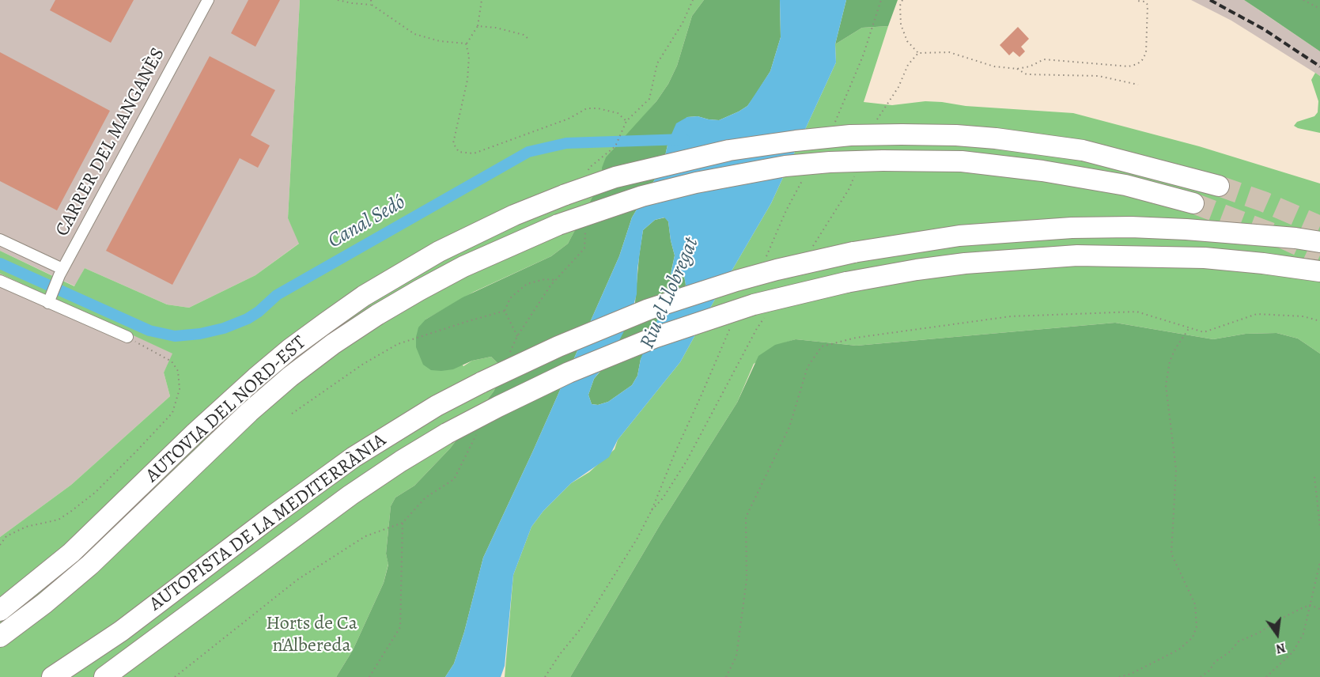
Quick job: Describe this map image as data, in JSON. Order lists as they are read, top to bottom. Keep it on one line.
{"streets":{"highway":["AUTOVIA DEL NORD-EST","AUTOPISTA DE LA MEDITERRÀNIA"],"street":["CARRER DEL MANGANÈS"]},"water":["Canal Sedó","Riu el Llobregat"],"parks":["Horts de Ca n'Albereda"],"north":"bottom"}
